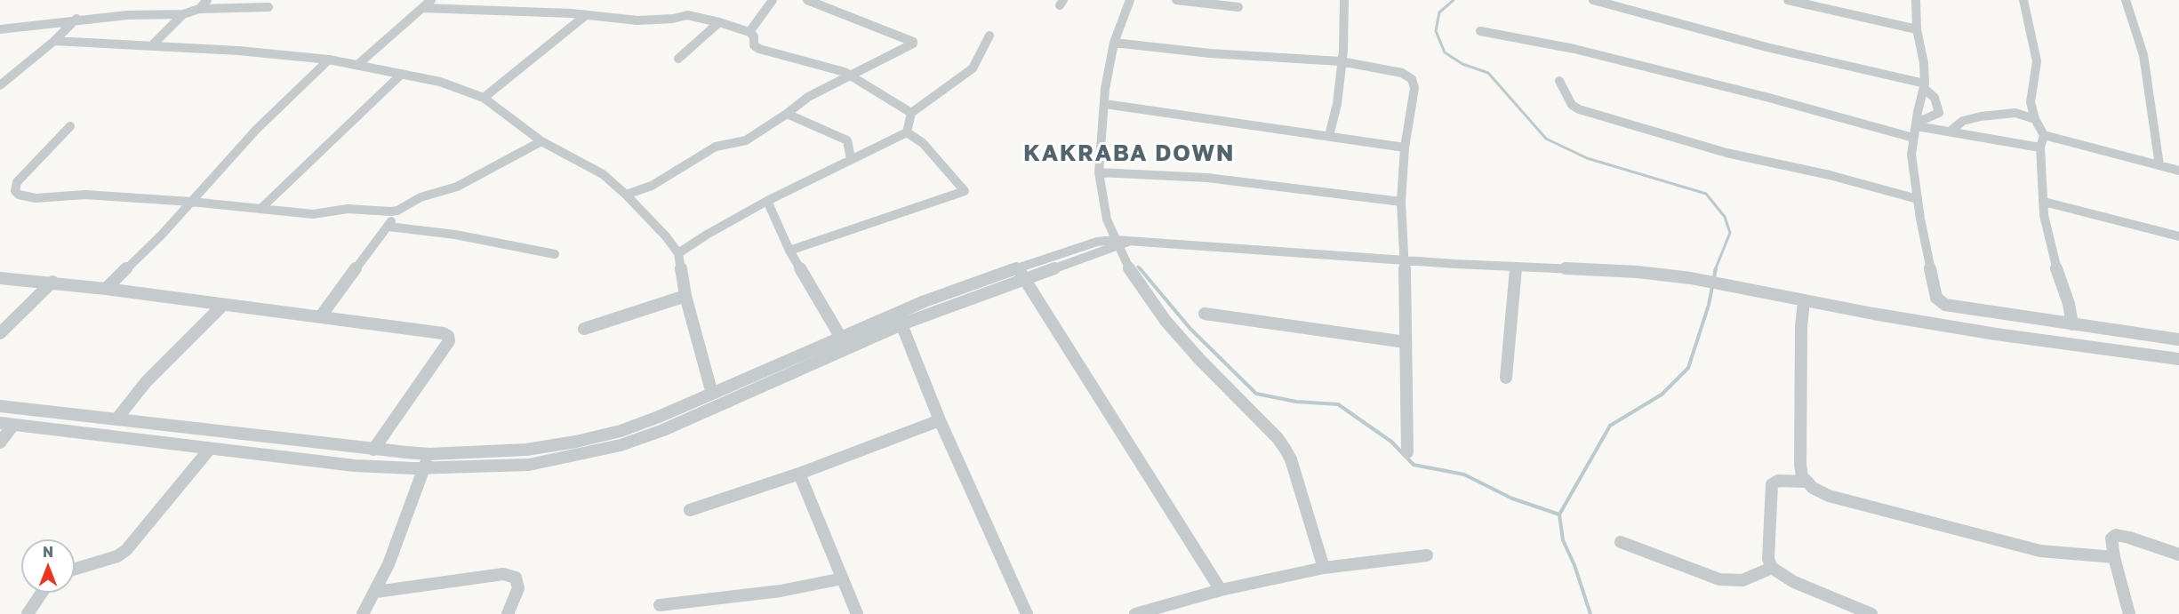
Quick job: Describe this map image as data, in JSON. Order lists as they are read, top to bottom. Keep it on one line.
{"districts":["KAKRABA DOWN"],"north":"top"}
